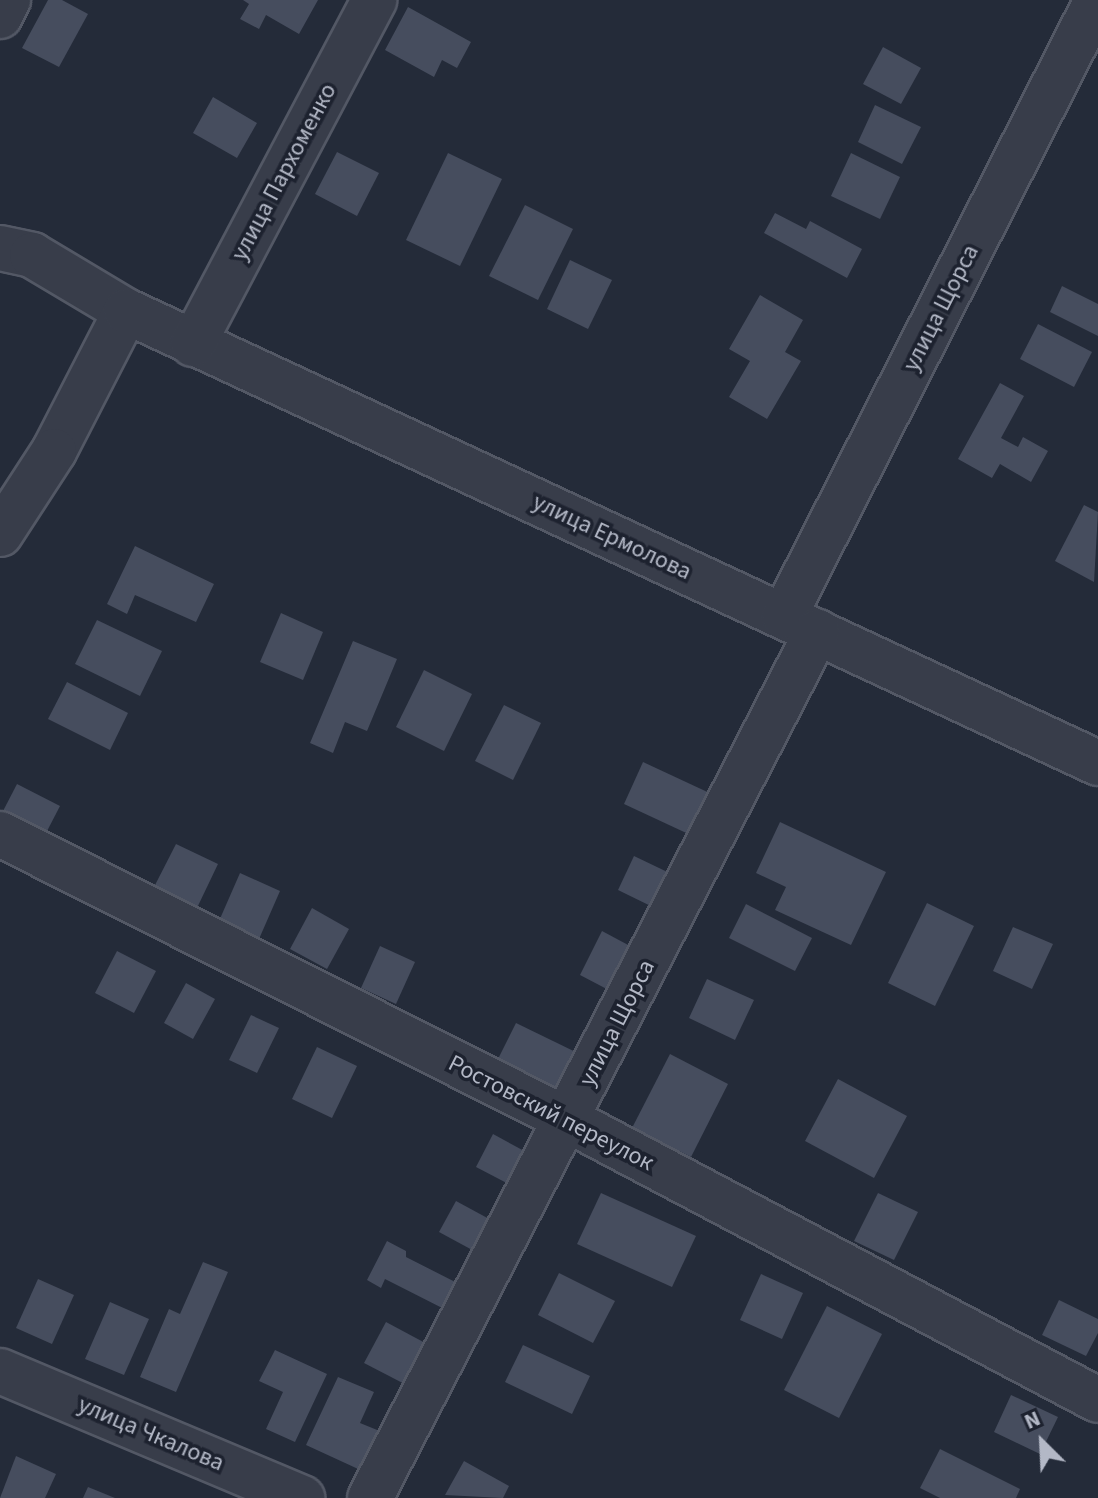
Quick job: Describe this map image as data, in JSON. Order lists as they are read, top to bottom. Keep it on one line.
{"streets":{"street":["улица Пархоменко","улица Щорса","улица Ермолова","Ростовский переулок","улица Чкалова"]},"crossings":[["улица Пархоменко","улица Ермолова"],["улица Щорса","улица Ермолова"],["улица Щорса","Ростовский переулок"]],"north":"top left"}
